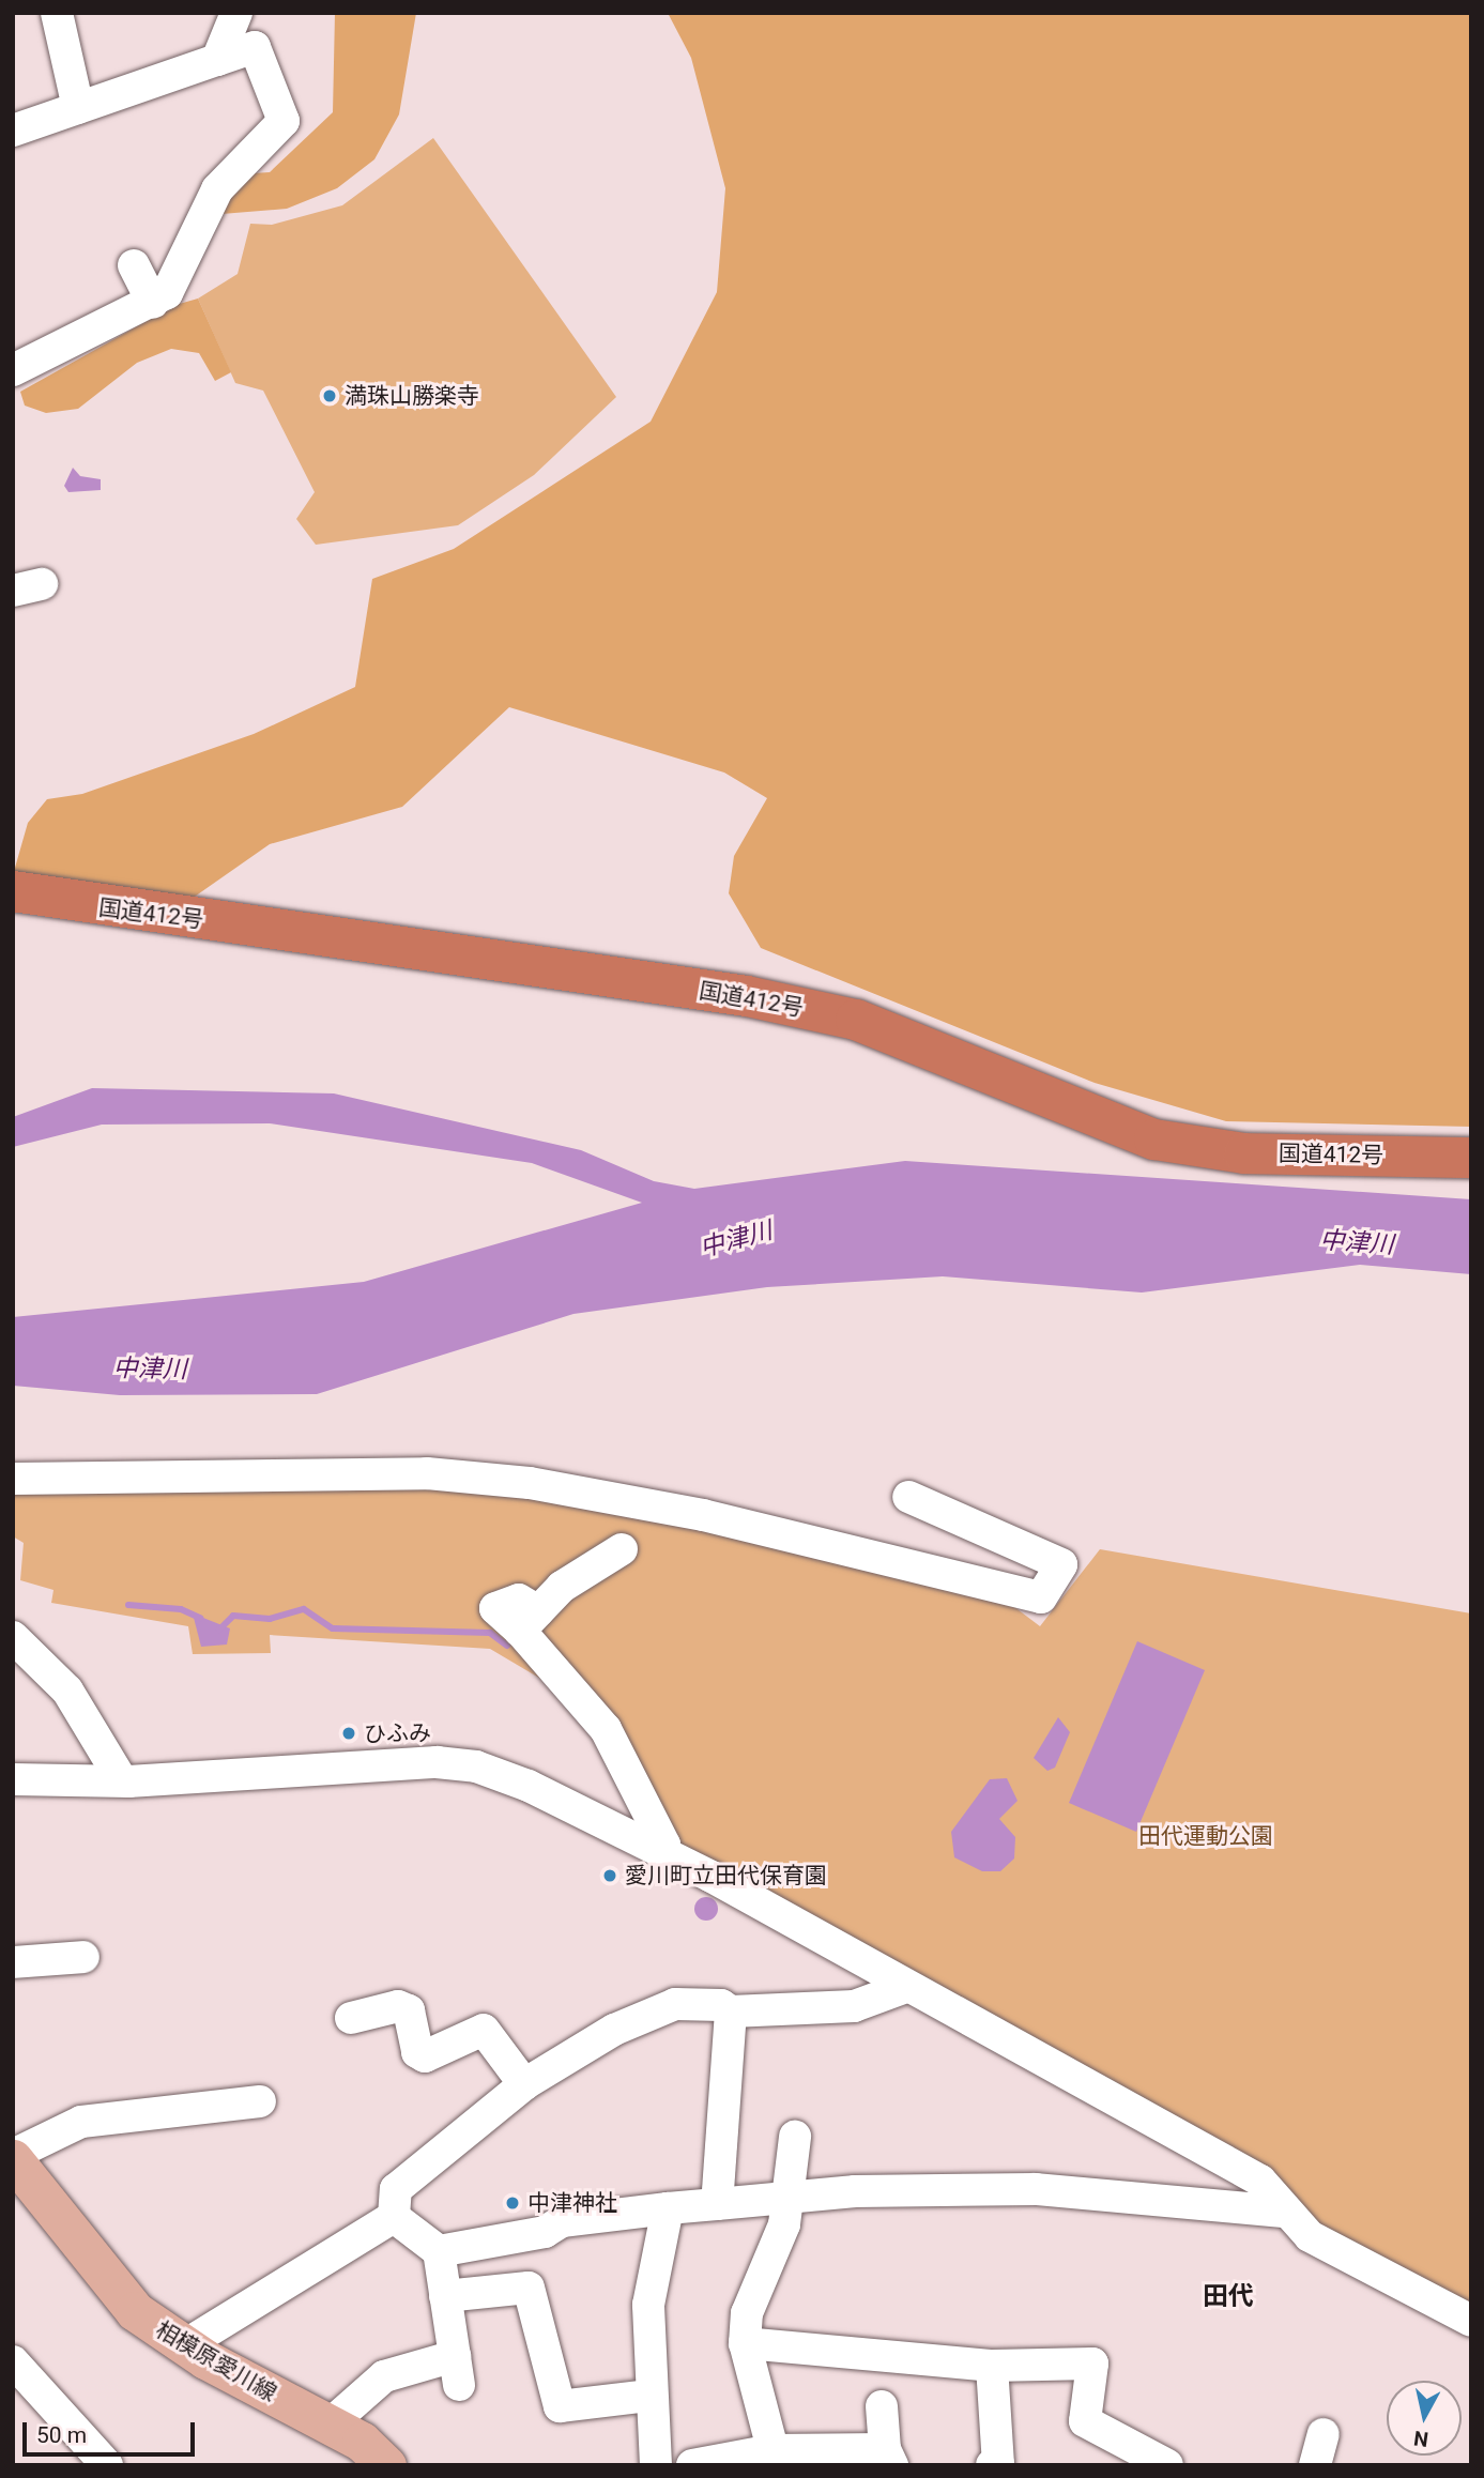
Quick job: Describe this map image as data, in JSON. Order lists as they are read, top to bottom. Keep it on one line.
{"streets":{"highway":["国道412号"],"main road":["相模原愛川線"]},"districts":["田代"],"water":["中津川"],"parks":["田代運動公園"],"places":["満珠山勝楽寺","ひふみ","愛川町立田代保育園","中津神社"],"scale_bar":"50 m","north":"bottom"}
